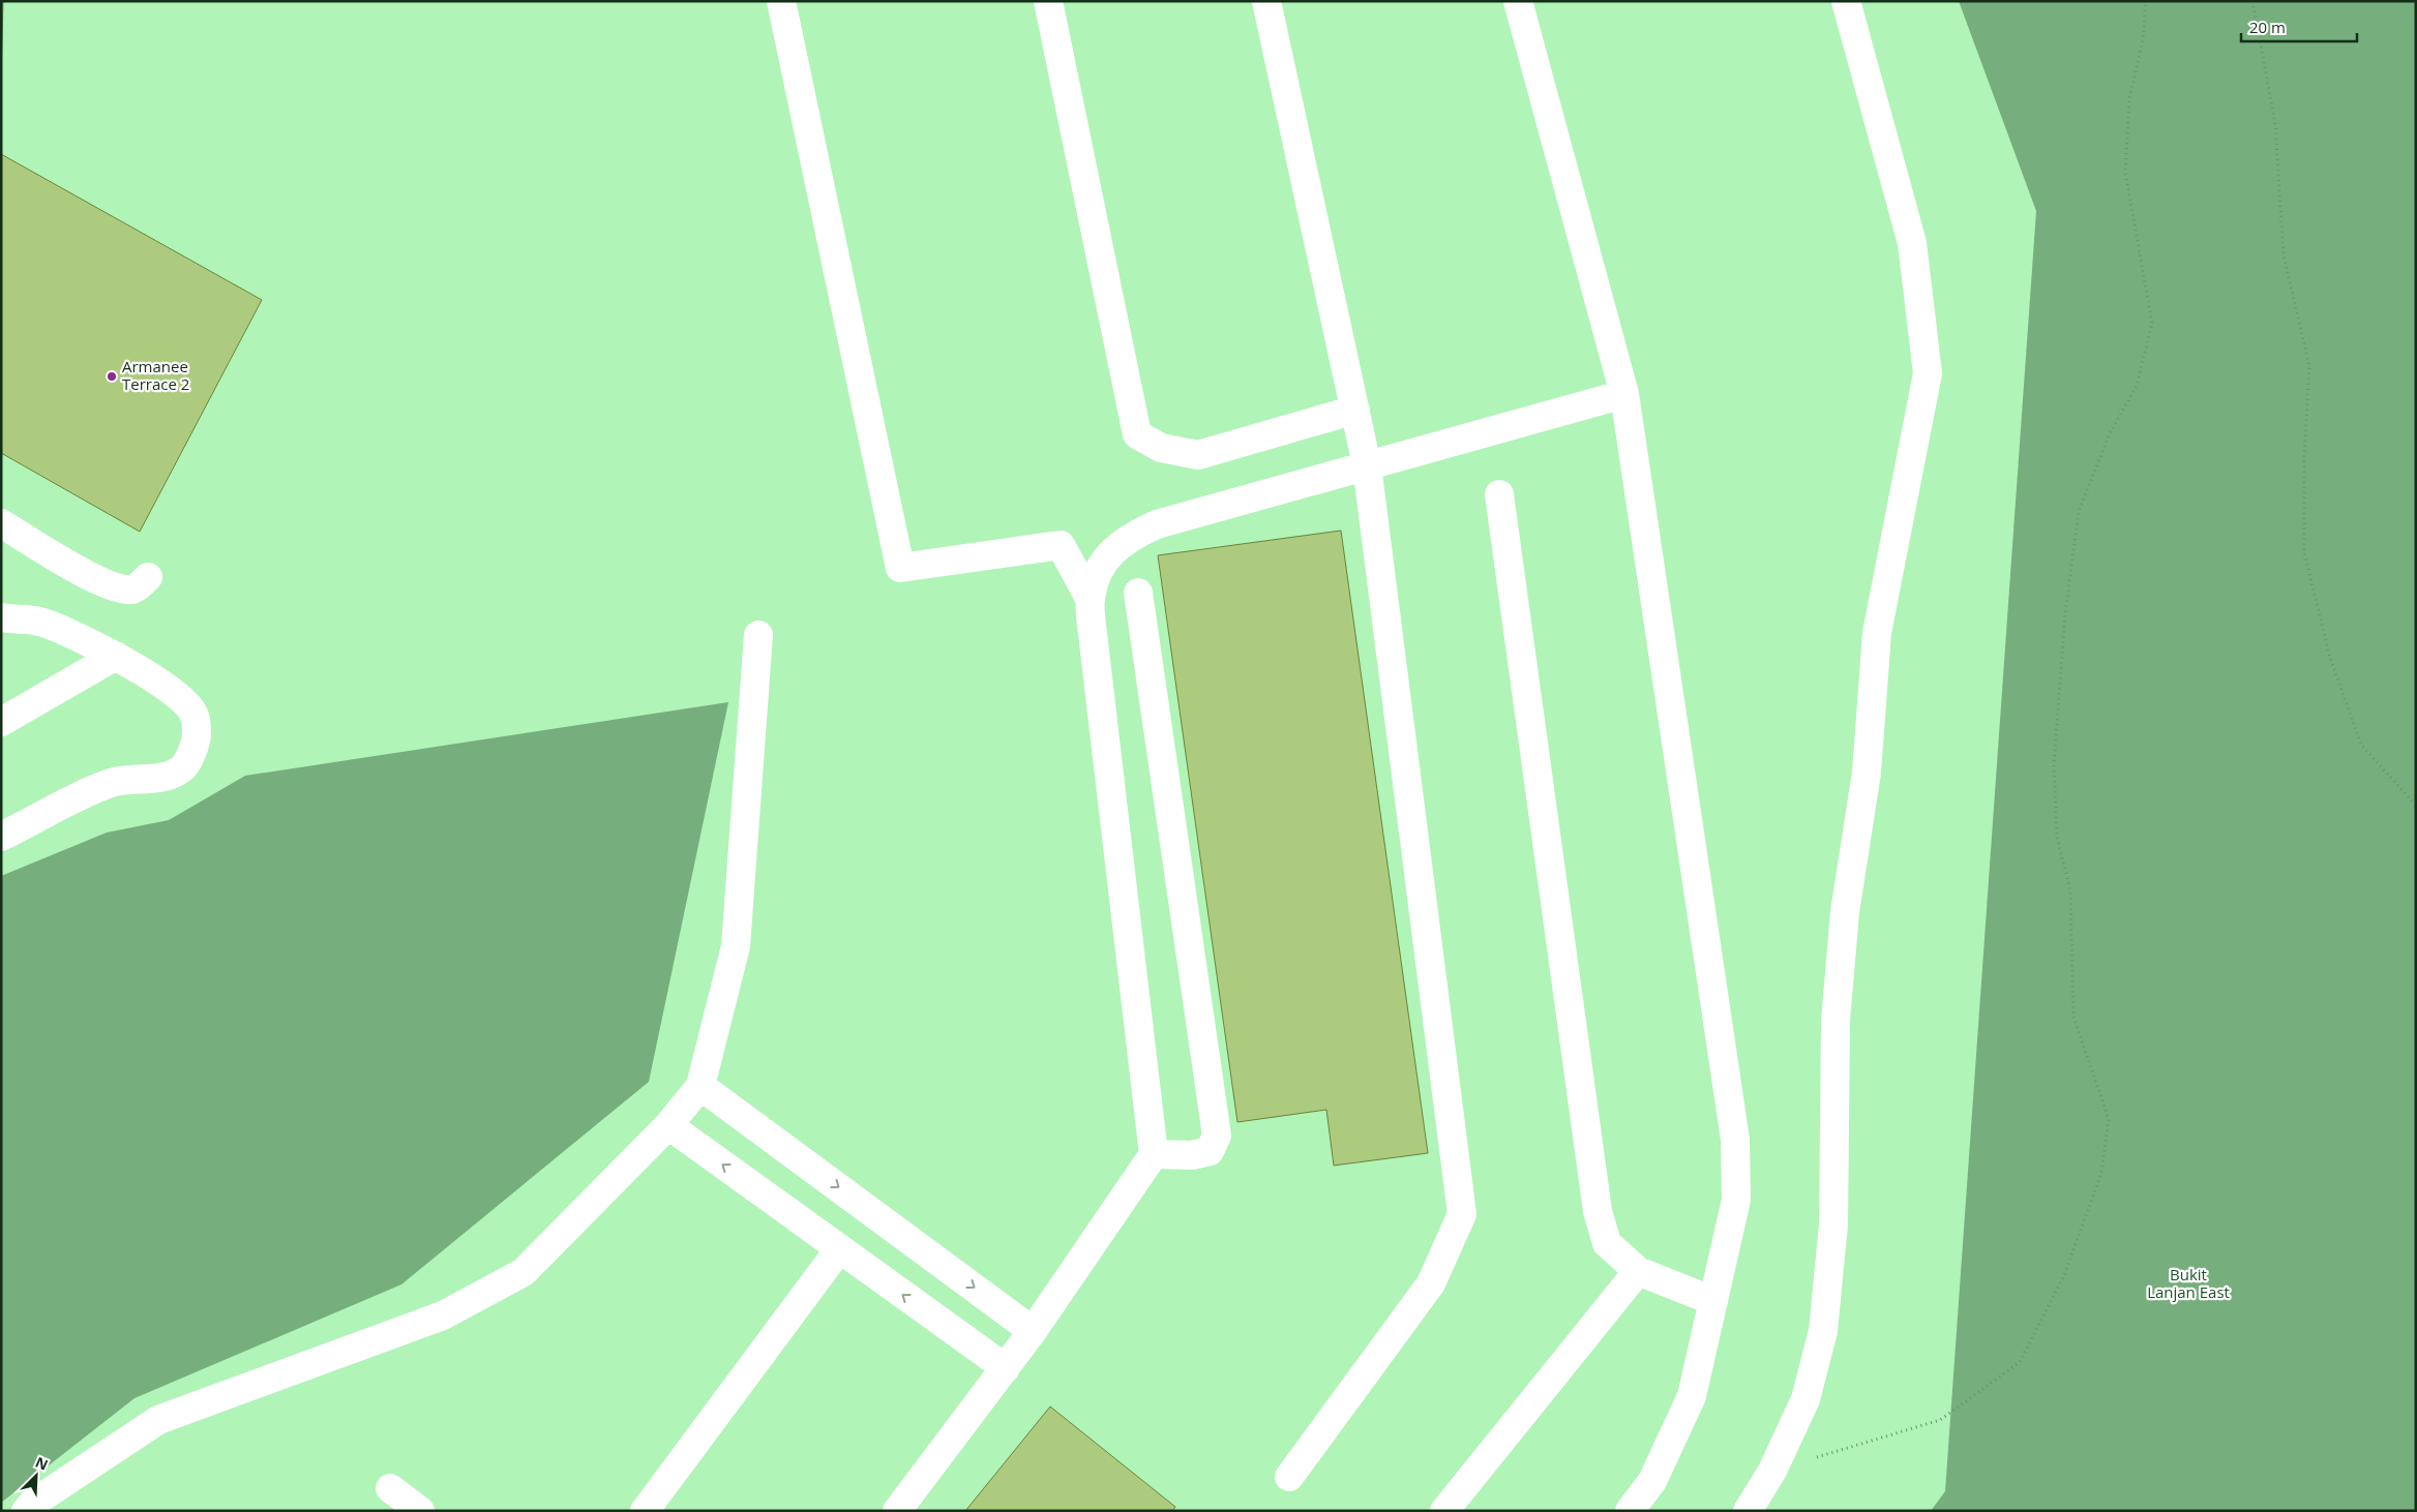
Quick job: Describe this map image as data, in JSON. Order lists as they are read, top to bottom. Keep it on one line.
{"parks":["Bukit Lanjan East"],"places":["Armanee Terrace 2"],"scale_bar":"20 m","north":"top right"}
